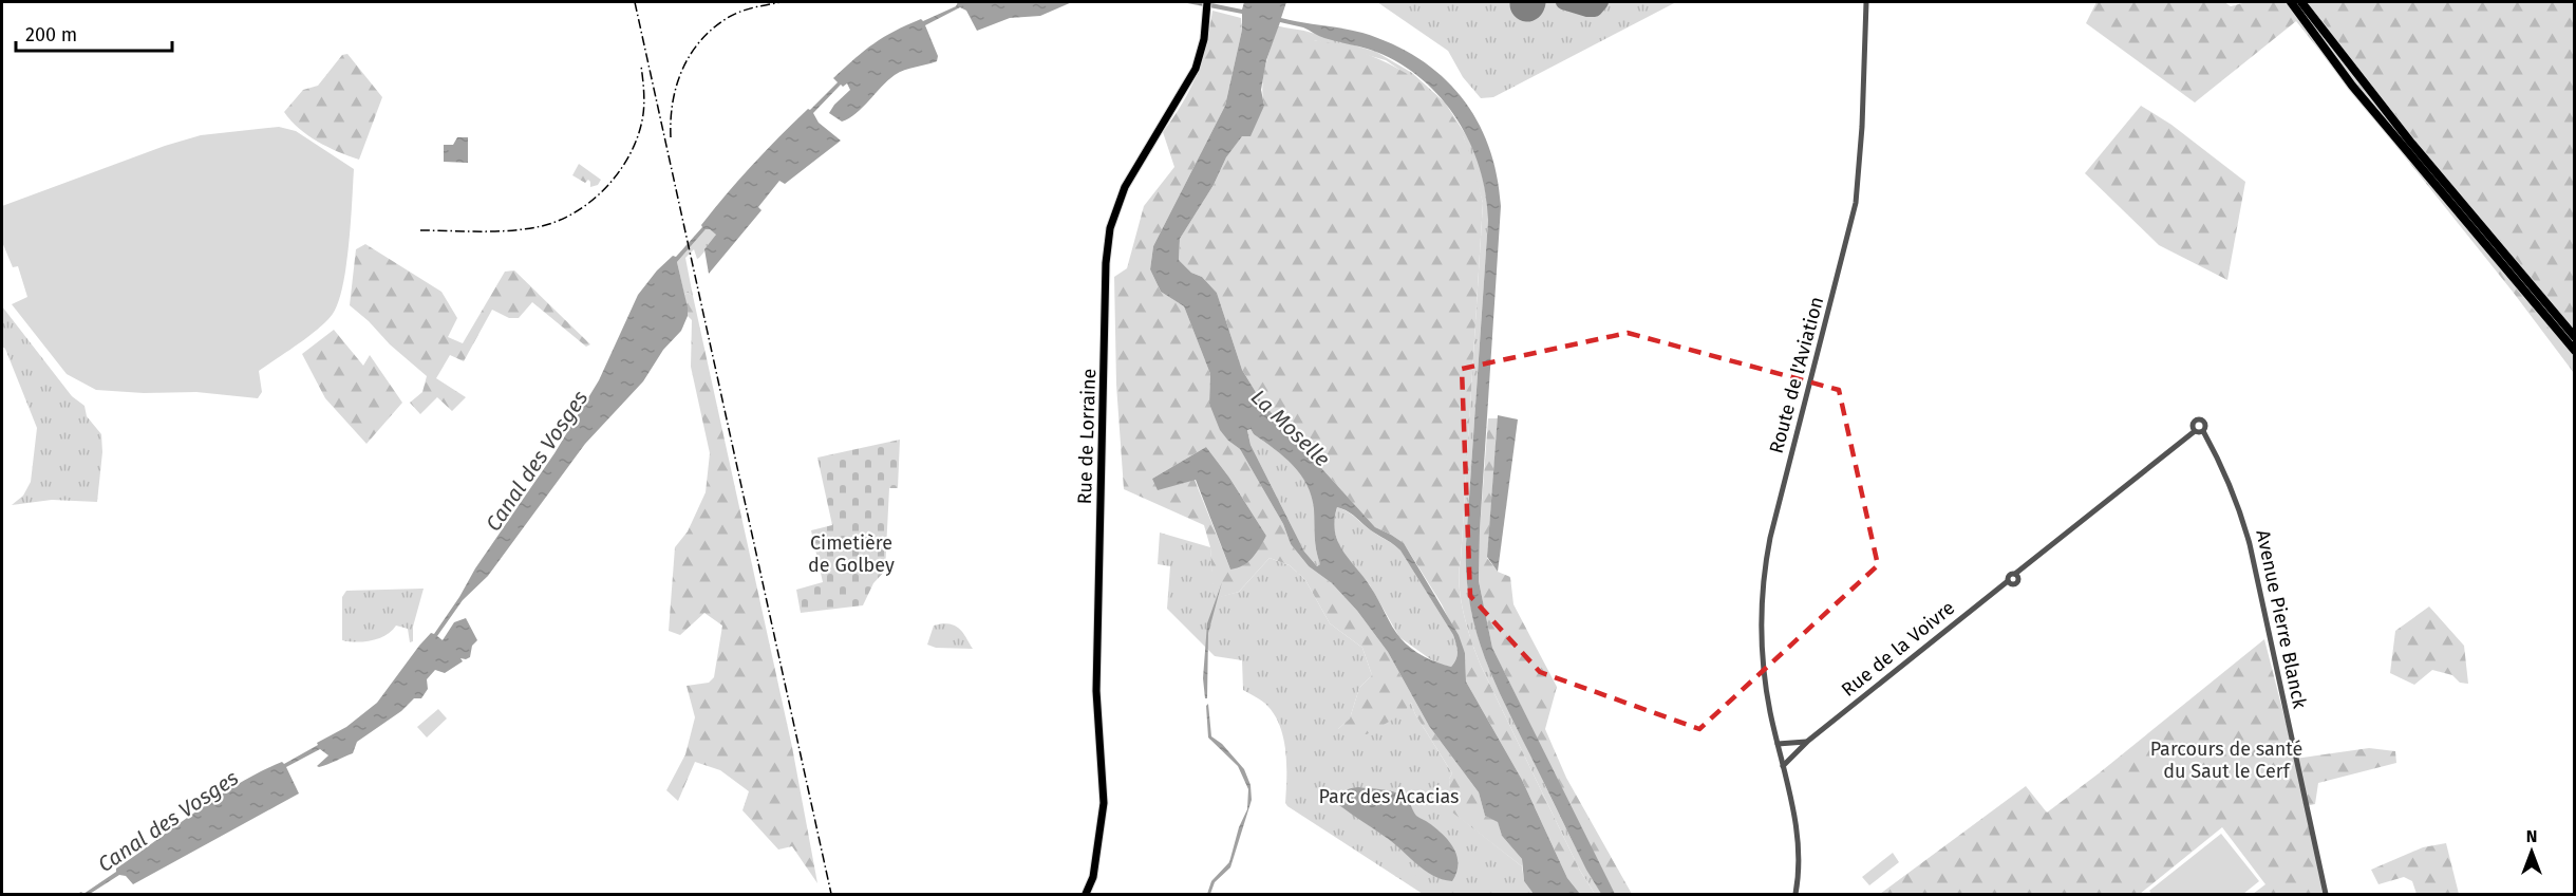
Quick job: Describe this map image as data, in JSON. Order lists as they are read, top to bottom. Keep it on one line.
{"streets":{"main road":["Rue de Lorraine"],"street":["Route de l'Aviation","Avenue Pierre Blanck","Rue de la Voivre"]},"crossings":[["Route de l'Aviation","Rue de la Voivre"]],"water":["La Moselle","Canal des Vosges"],"parks":["Cimetière de Golbey","Parcours de santé du Saut le Cerf","Parc des Acacias"],"scale_bar":"200 m","north":"top"}
